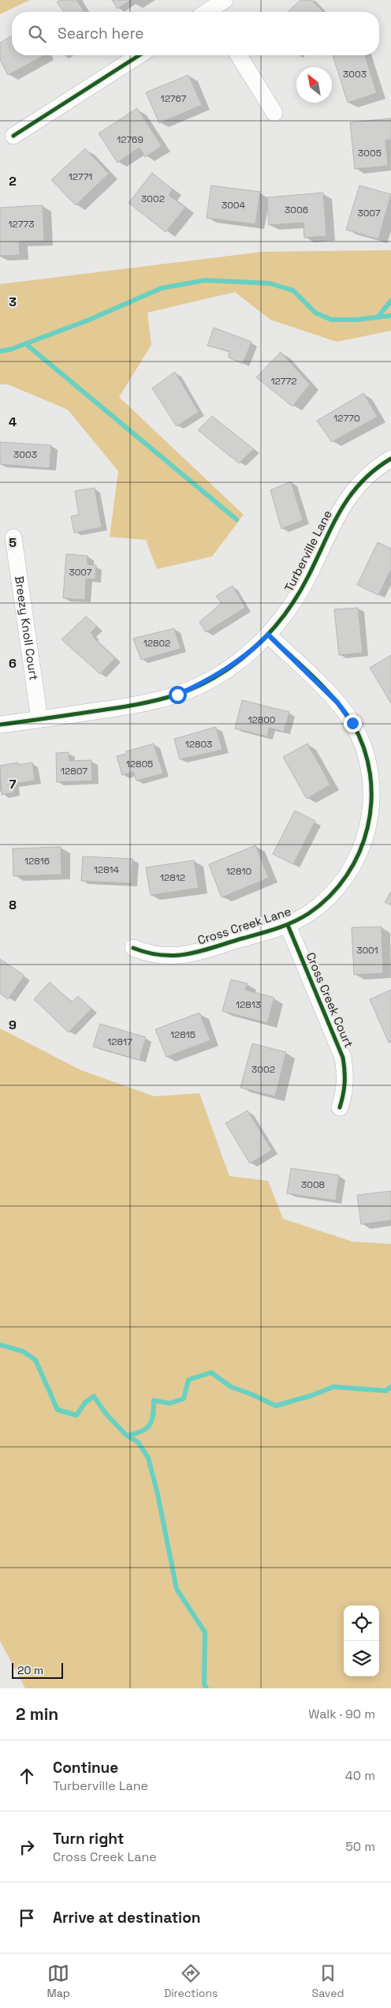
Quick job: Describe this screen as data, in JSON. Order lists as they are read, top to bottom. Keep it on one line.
{"streets":{"street":["Turberville Lane","Breezy Knoll Court","Cross Creek Lane","Cross Creek Court"]},"crossings":[["Turberville Lane","Breezy Knoll Court"],["Turberville Lane","Cross Creek Lane"],["Cross Creek Lane","Cross Creek Court"]],"house_numbers":["3003","12767","12769","3005","12771","3002","3004","3006","3007","12773","12772","12770","3003","3007","12802","12800","12803","12805","12807","12816","12814","12810","12812","3001","12813","12815","12817","3002","3008"],"scale_bar":"20 m","north":"top left","page":{"search":"Search here","scale":"20 m","heading":["2 min","Walk · 90 m"],"list":[["Continue","Turberville Lane","40 m"],["Turn right","Cross Creek Lane","50 m"],"Arrive at destination"],"nav":["Map","Directions","Saved"]},"grid":{"rows":["2","3","4","5","6","7","8","9"]}}
